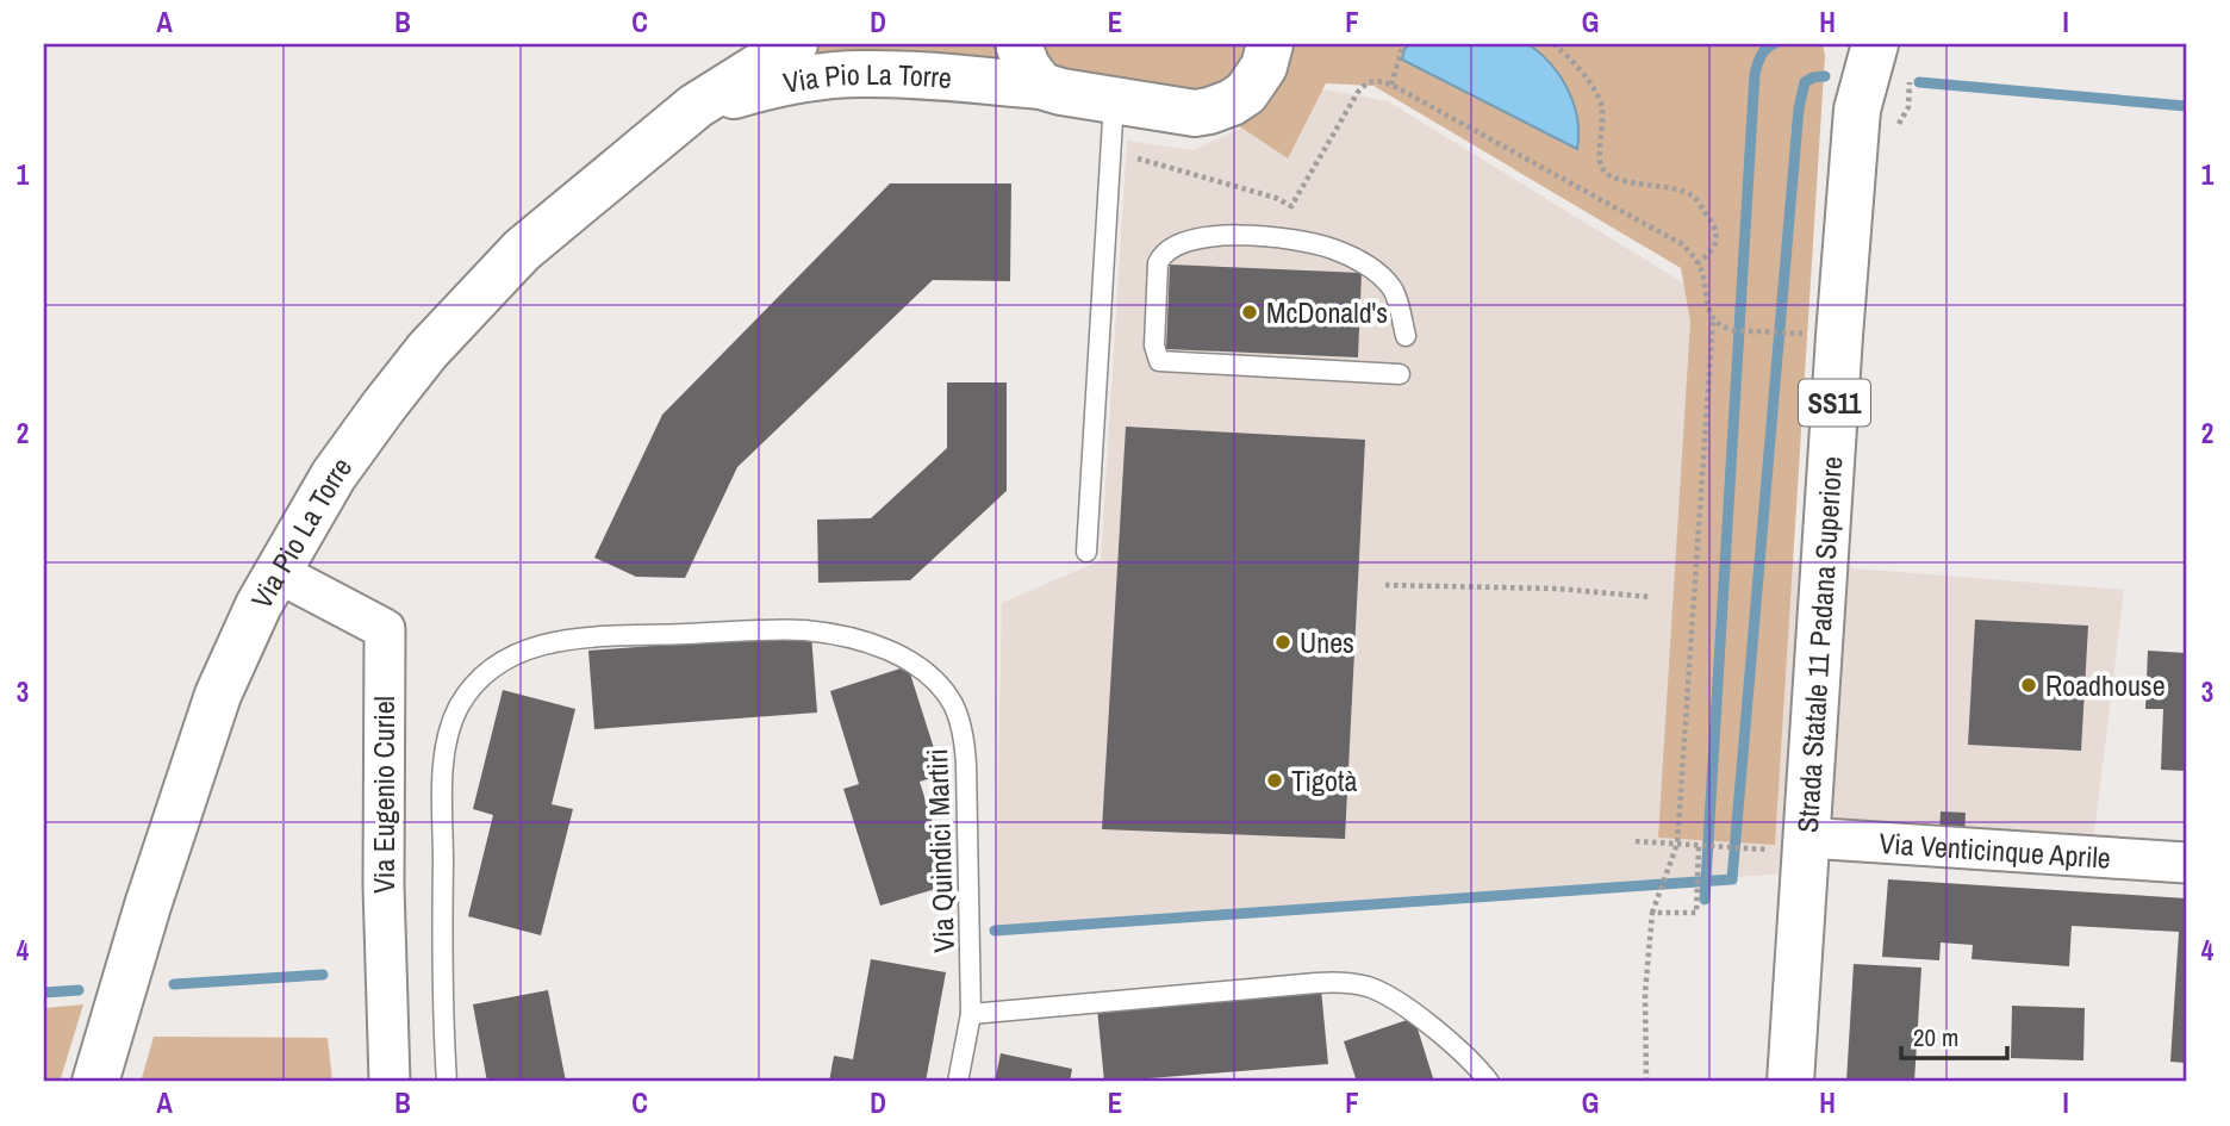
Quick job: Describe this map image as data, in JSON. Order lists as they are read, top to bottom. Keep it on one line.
{"streets":{"street":["Via Pio La Torre","SS11","Strada Statale 11 Padana Superiore","Via Eugenio Curiel","Via Venticinque Aprile"],"lane":["Via Quindici Martiri"]},"crossings":[["Via Pio La Torre","Via Eugenio Curiel"],["Strada Statale 11 Padana Superiore","Via Venticinque Aprile"]],"places":["McDonald's","Unes","Roadhouse","Tigotà"],"scale_bar":"20 m","grid":{"columns":["A","B","C","D","E","F","G","H","I"],"rows":["1","2","3","4"]}}
